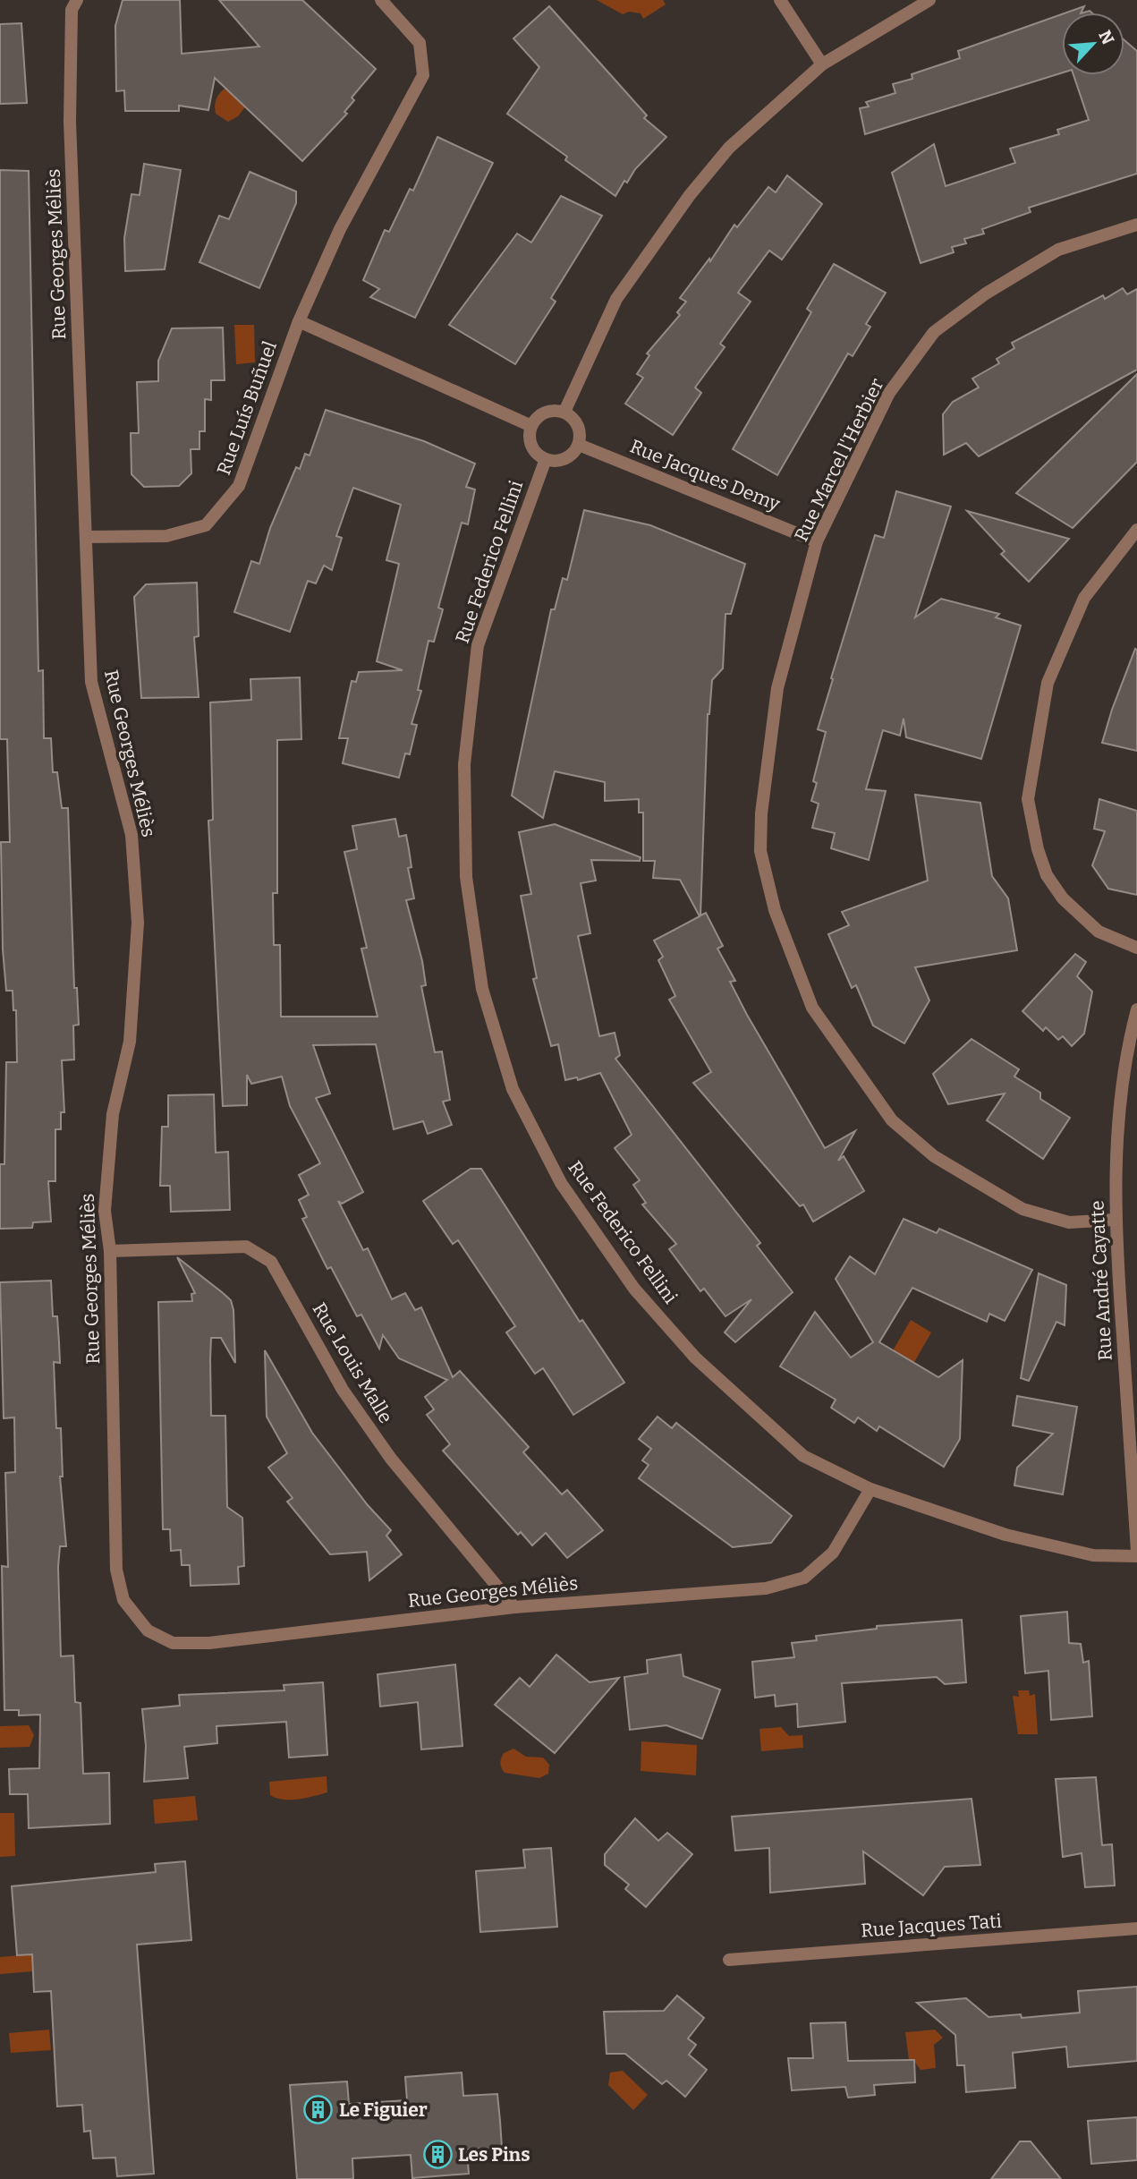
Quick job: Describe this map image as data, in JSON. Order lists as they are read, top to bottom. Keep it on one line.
{"streets":{"street":["Rue Georges Méliès","Rue Luís Buñuel","Rue Marcel l'Herbier","Rue Jacques Demy","Rue Federico Fellini","Rue André Cayatte","Rue Louis Malle","Rue Jacques Tati"]},"crossings":[["Rue Georges Méliès","Rue Luís Buñuel"],["Rue Georges Méliès","Rue Federico Fellini"],["Rue Georges Méliès","Rue Louis Malle"],["Rue Marcel l'Herbier","Rue Jacques Demy"],["Rue Marcel l'Herbier","Rue André Cayatte"],["Rue Jacques Demy","Rue Federico Fellini"]],"places":{"building":["Le Figuier","Les Pins"]},"north":"top right"}
